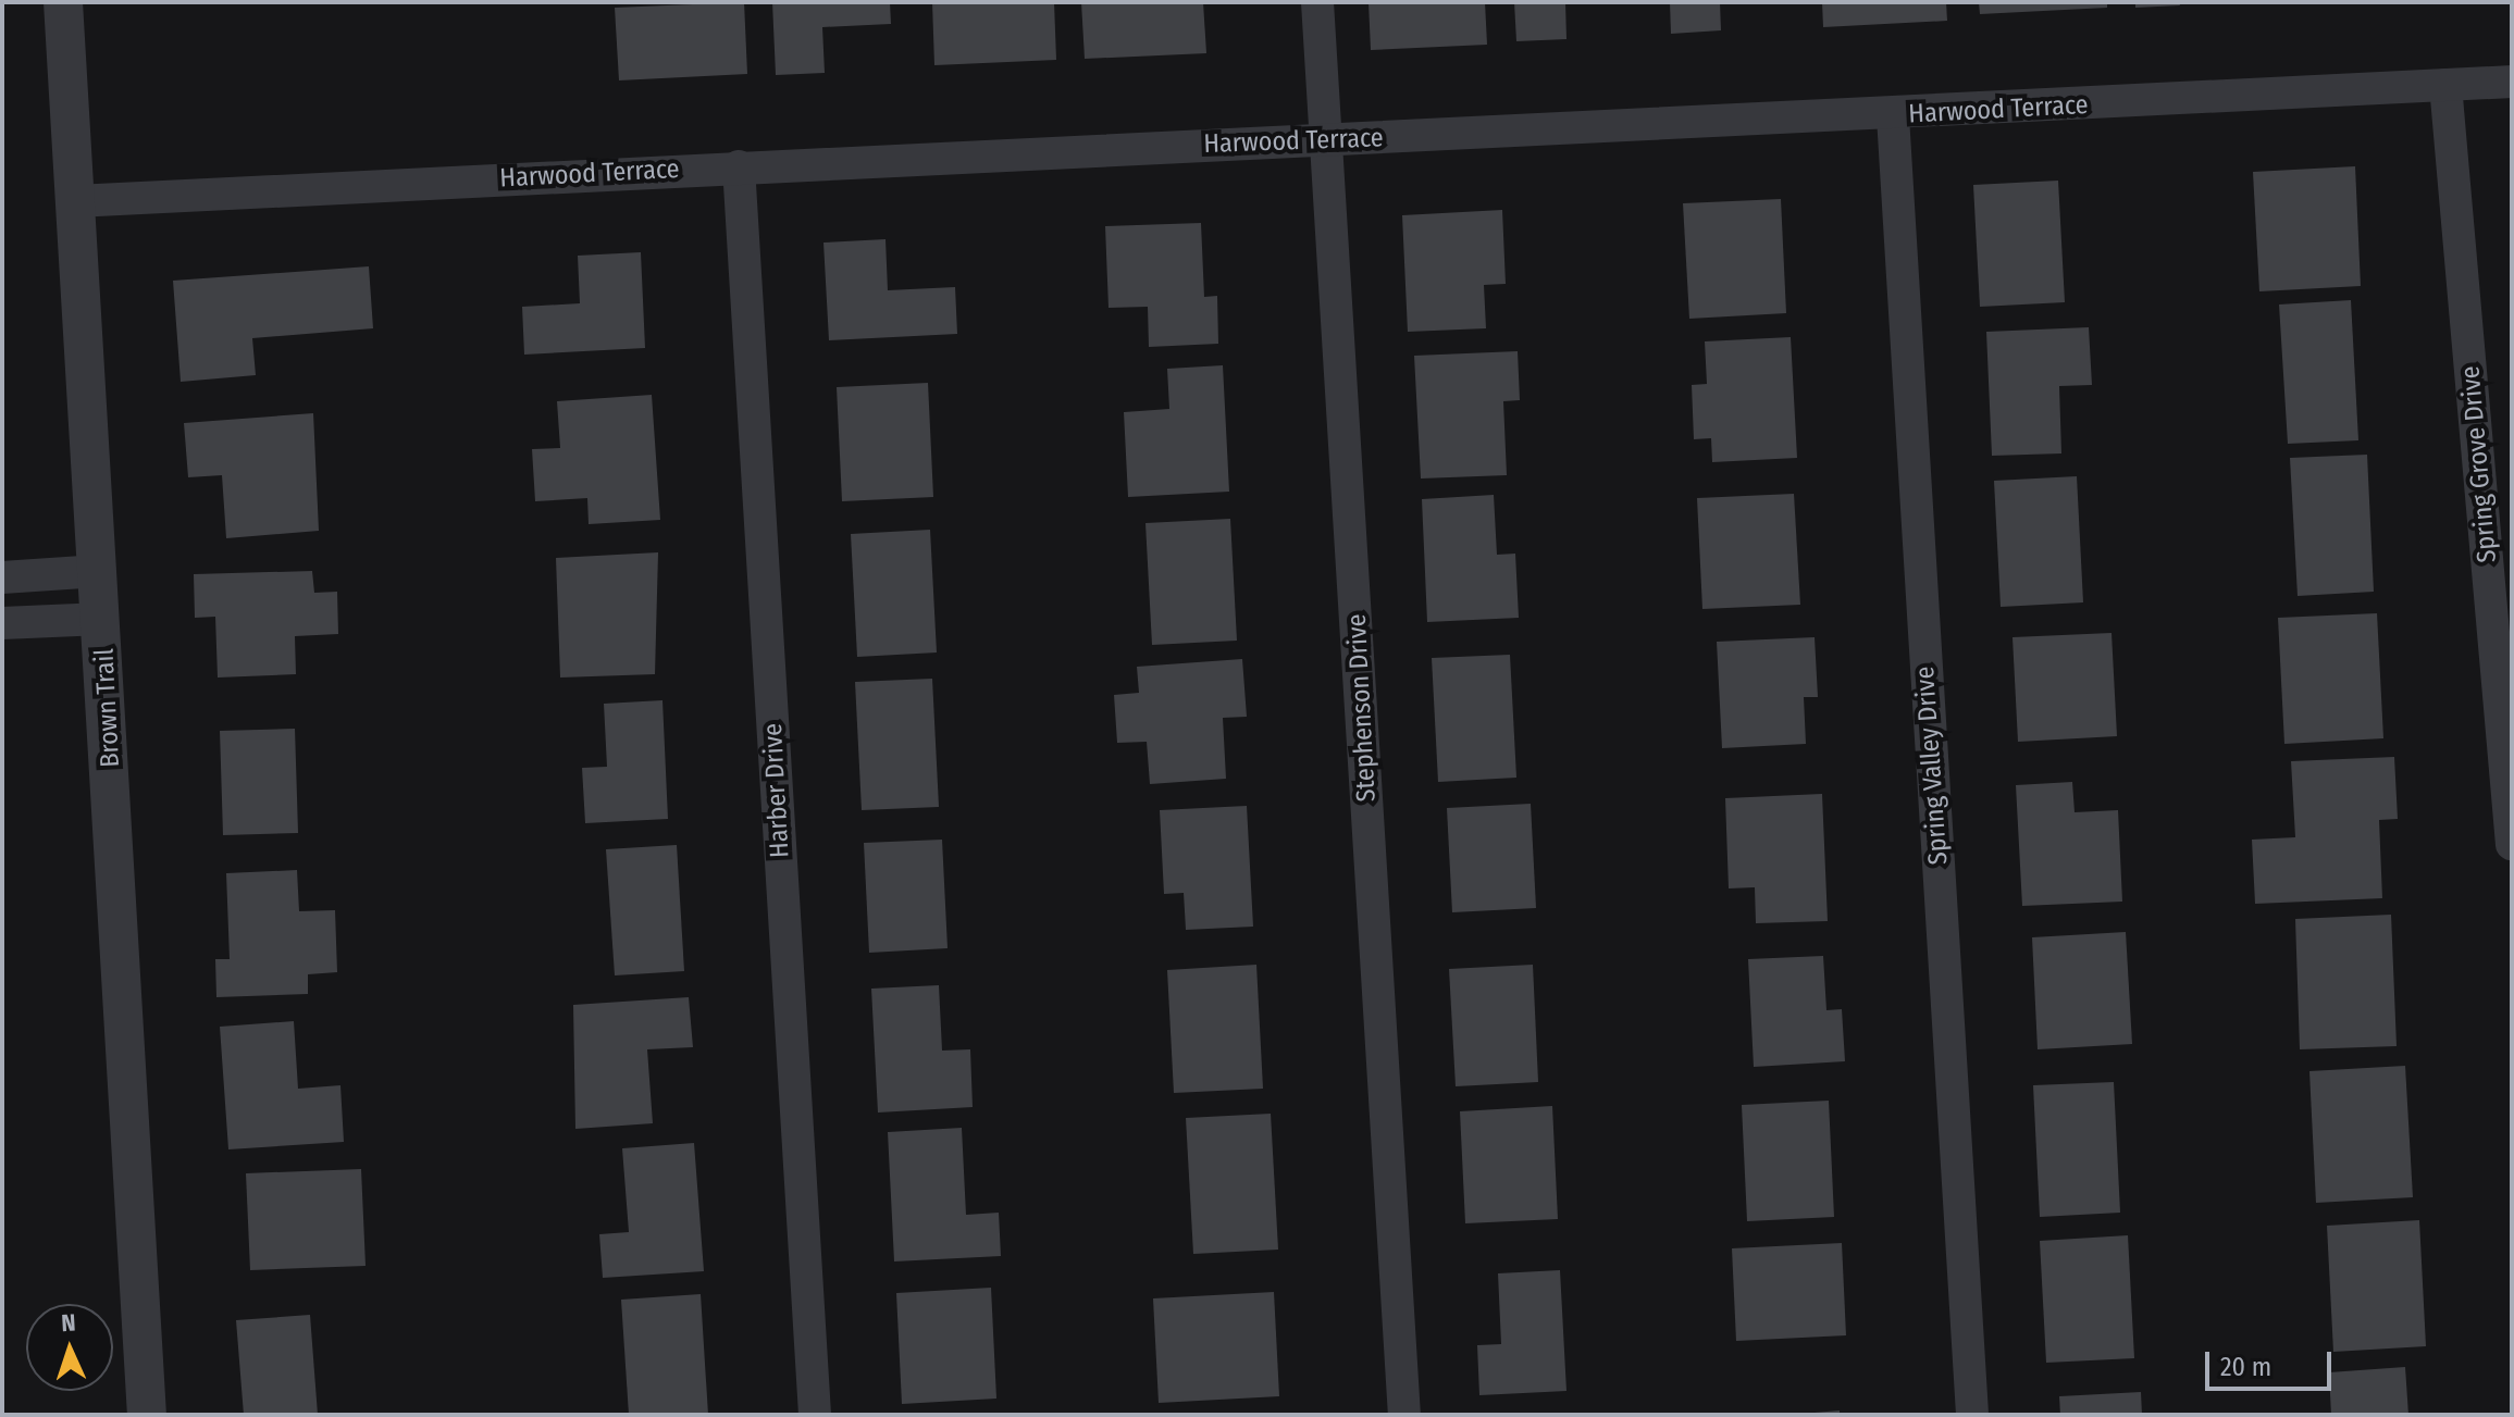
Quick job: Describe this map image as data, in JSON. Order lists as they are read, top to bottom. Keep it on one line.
{"streets":{"street":["Harwood Terrace","Spring Grove Drive","Brown Trail","Stephenson Drive","Spring Valley Drive","Harber Drive"]},"crossings":[["Harwood Terrace","Spring Grove Drive"],["Harwood Terrace","Brown Trail"],["Harwood Terrace","Stephenson Drive"],["Harwood Terrace","Spring Valley Drive"],["Harwood Terrace","Harber Drive"]],"scale_bar":"20 m","north":"top"}
